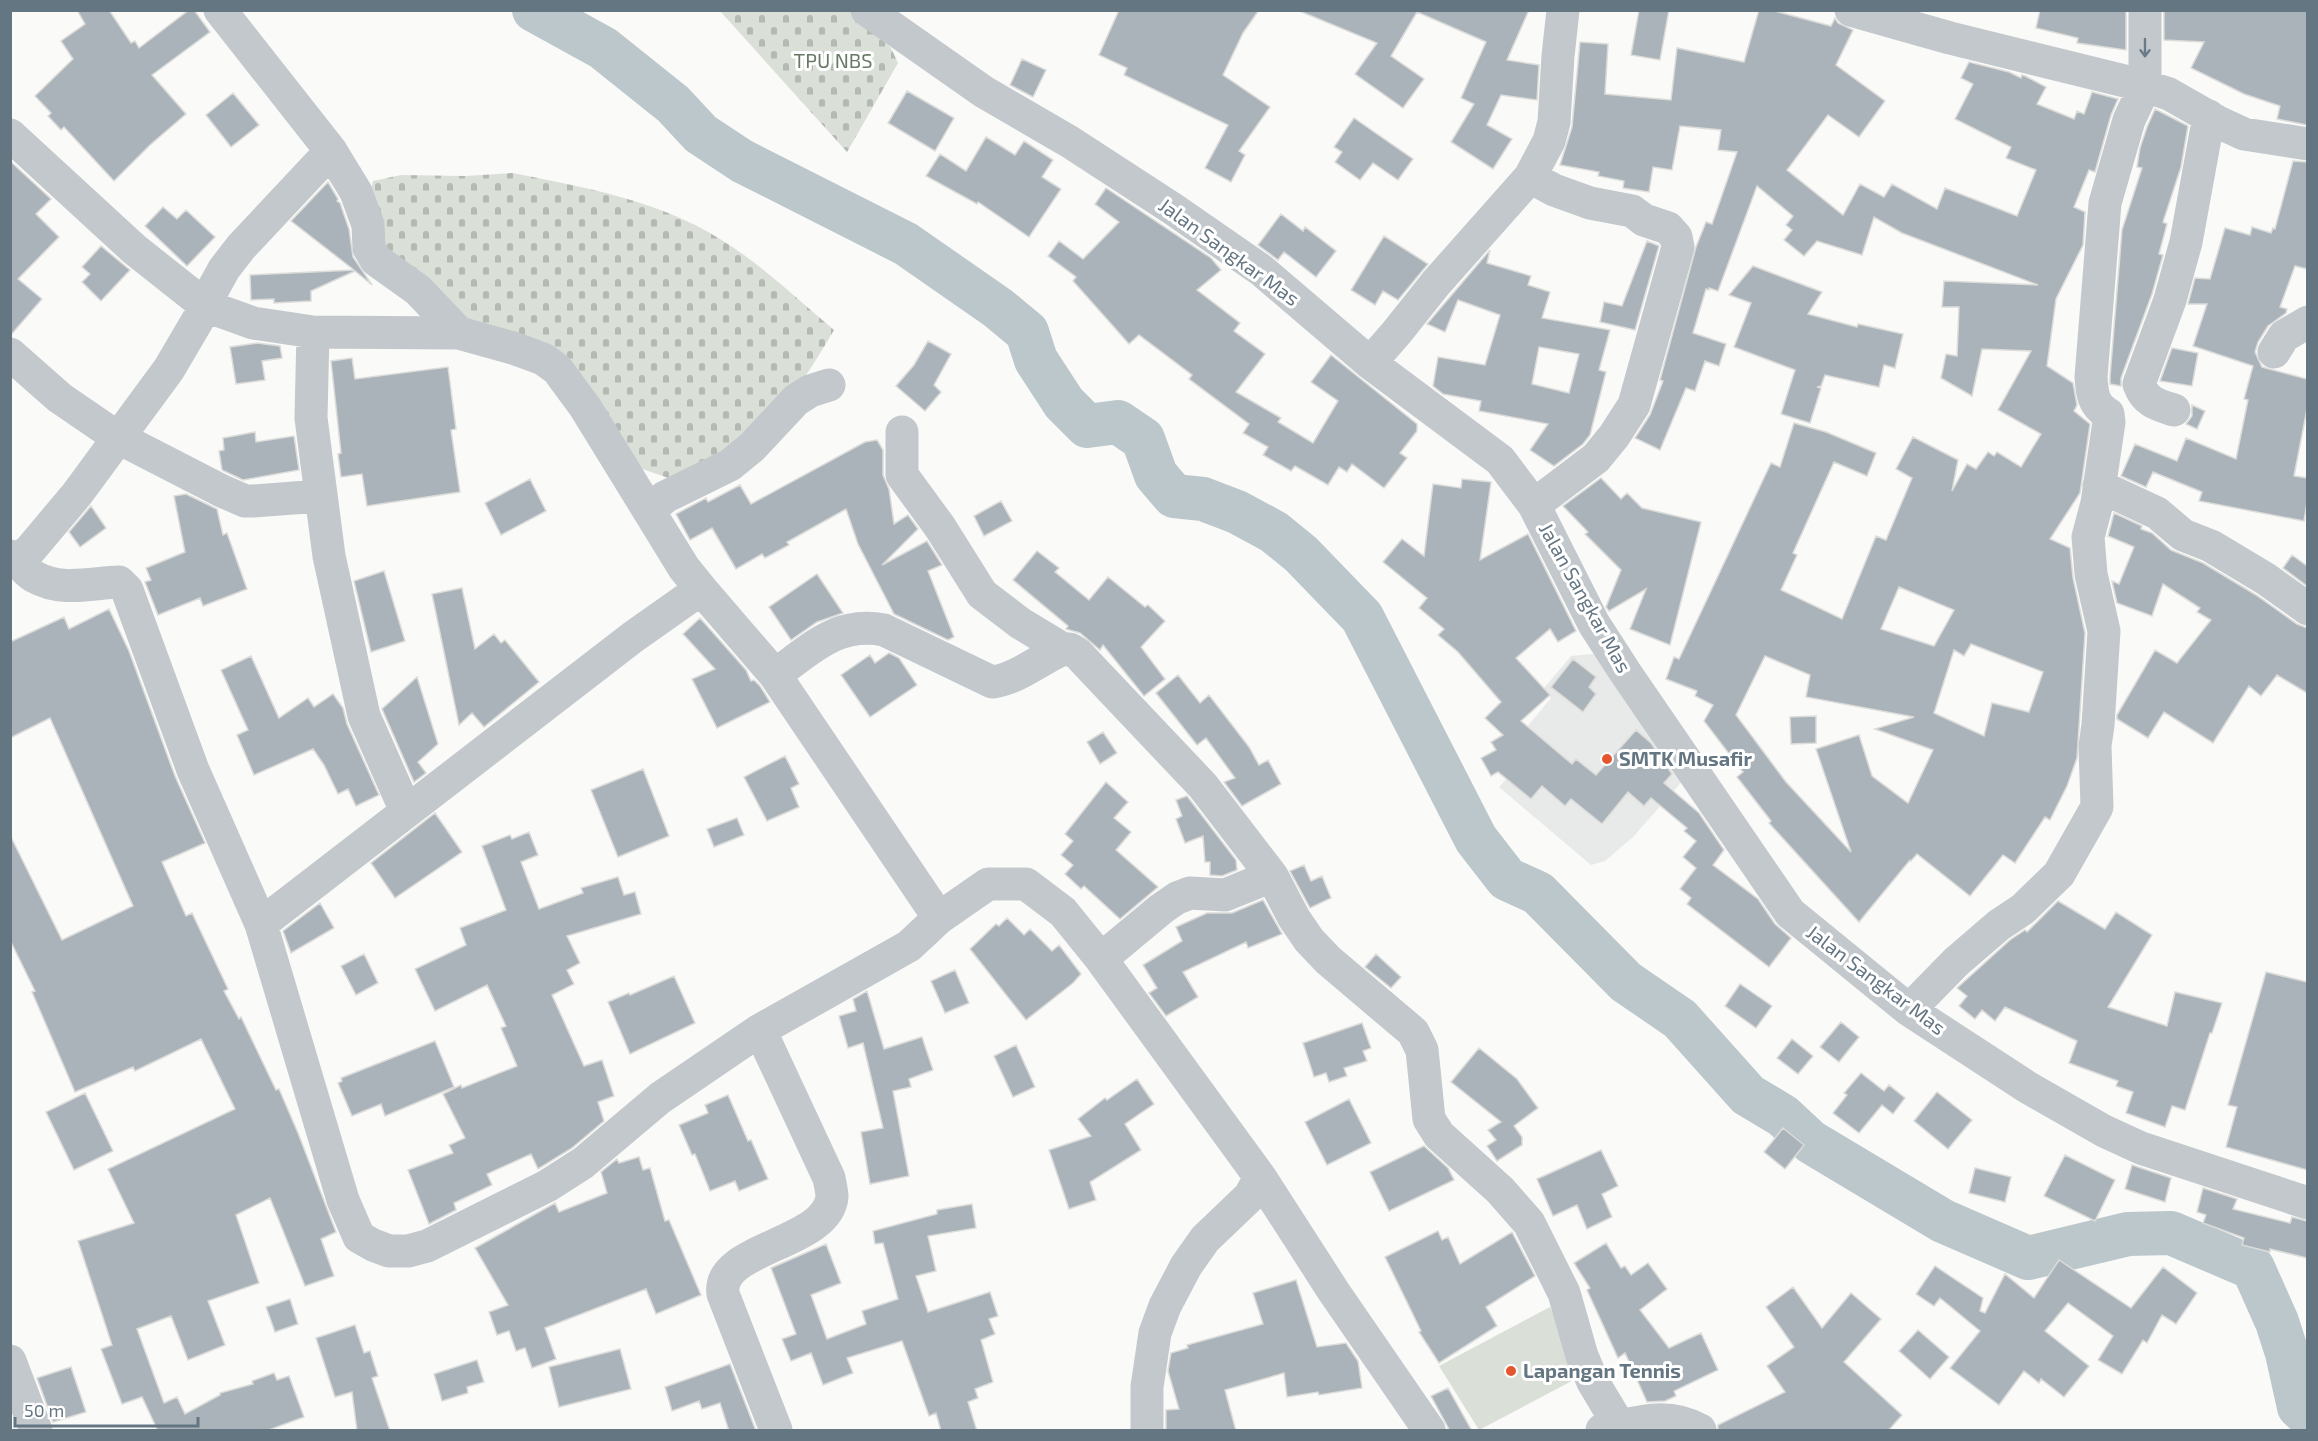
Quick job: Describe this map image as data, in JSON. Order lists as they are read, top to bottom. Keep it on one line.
{"streets":{"street":["Jalan Sangkar Mas"]},"parks":["TPU NBS"],"places":["SMTK Musafir","Lapangan Tennis"],"scale_bar":"50 m"}
